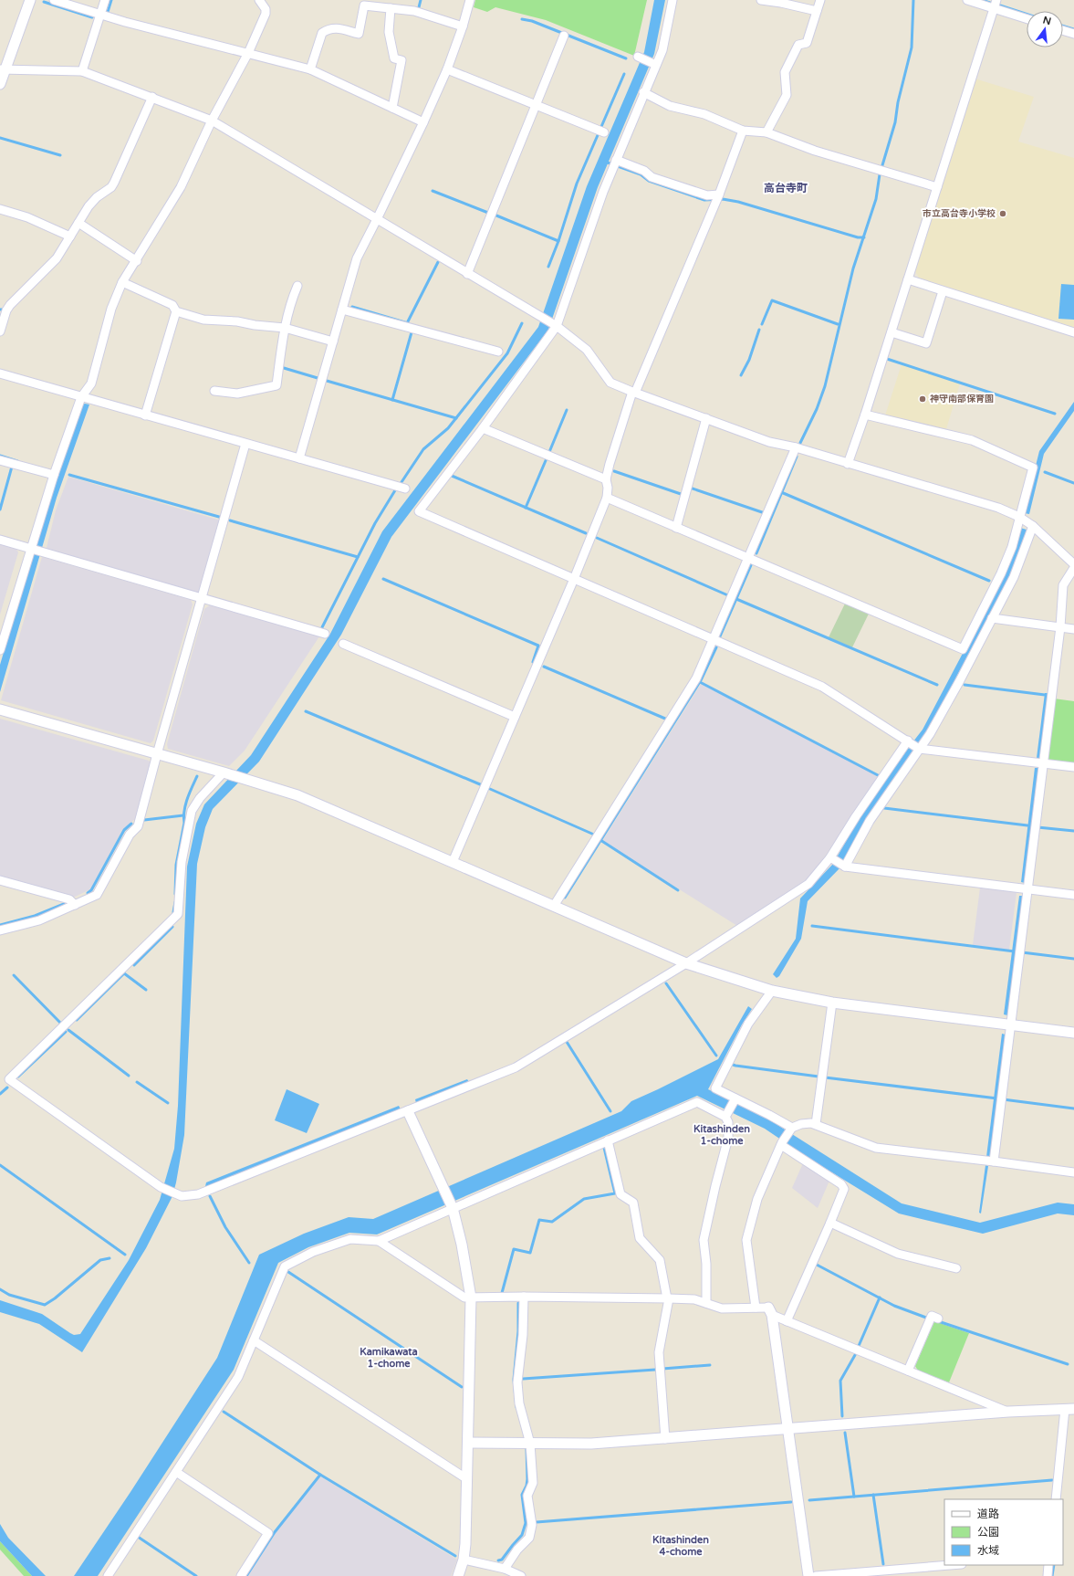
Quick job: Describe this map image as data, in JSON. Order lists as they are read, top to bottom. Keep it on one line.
{"districts":["高台寺町","Kitashinden 1-chome","Kamikawata 1-chome","Kitashinden 4-chome"],"places":["市立高台寺小学校","神守南部保育園"],"legend":["道路","公園","水域"],"north":"top"}
